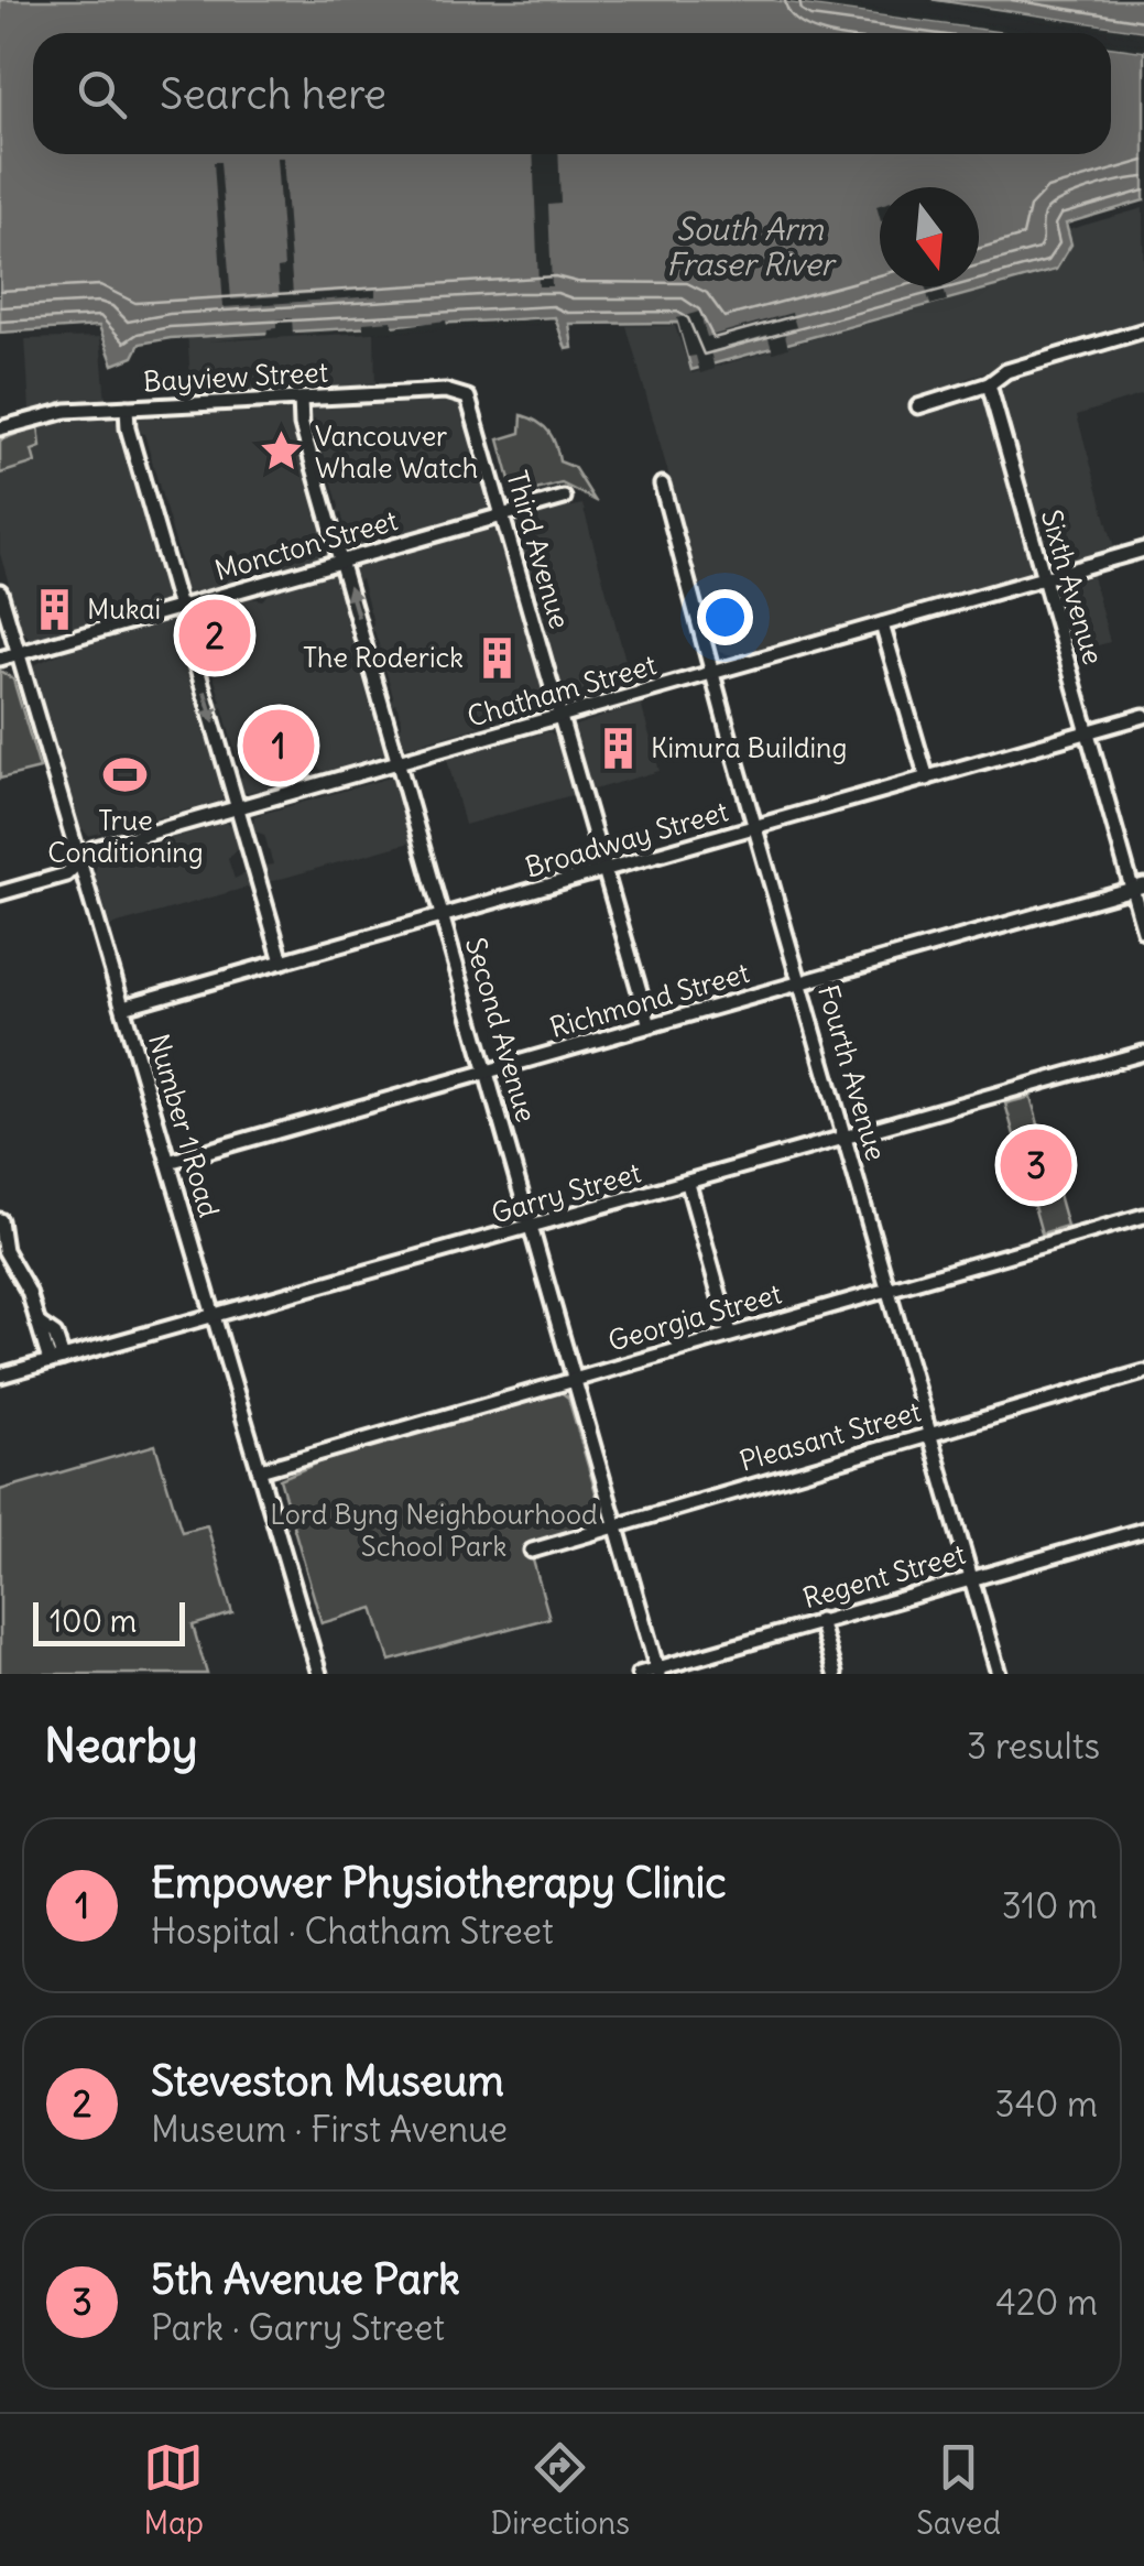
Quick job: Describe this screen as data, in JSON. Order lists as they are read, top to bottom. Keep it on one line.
{"streets":{"street":["Bayview Street","Moncton Street","Third Avenue","Sixth Avenue","Chatham Street","Broadway Street","Richmond Street","Second Avenue","Fourth Avenue","Number 1 Road","Garry Street","Georgia Street","Pleasant Street","Regent Street"]},"crossings":[["Bayview Street","Third Avenue"],["Bayview Street","Second Avenue"],["Moncton Street","Third Avenue"],["Moncton Street","Second Avenue"],["Moncton Street","Number 1 Road"],["Third Avenue","Chatham Street"],["Third Avenue","Broadway Street"],["Third Avenue","Richmond Street"],["Sixth Avenue","Chatham Street"],["Sixth Avenue","Broadway Street"],["Sixth Avenue","Richmond Street"],["Chatham Street","Second Avenue"],["Chatham Street","Fourth Avenue"],["Chatham Street","Number 1 Road"],["Broadway Street","Second Avenue"],["Broadway Street","Fourth Avenue"],["Broadway Street","Number 1 Road"],["Richmond Street","Second Avenue"],["Richmond Street","Fourth Avenue"],["Richmond Street","Number 1 Road"],["Second Avenue","Garry Street"],["Second Avenue","Georgia Street"],["Second Avenue","Pleasant Street"],["Second Avenue","Regent Street"],["Fourth Avenue","Garry Street"],["Fourth Avenue","Georgia Street"],["Fourth Avenue","Pleasant Street"],["Fourth Avenue","Regent Street"],["Number 1 Road","Garry Street"],["Number 1 Road","Georgia Street"]],"water":["South Arm Fraser River"],"parks":["Lord Byng Neighbourhood School Park"],"places":{"place":["Vancouver Whale Watch"],"building":["Mukai","The Roderick","Kimura Building"],"sports":["True Conditioning"]},"scale_bar":"100 m","north":"bottom","page":{"search":"Search here","pins":["2","1","3"],"scale":"100 m","heading":["Nearby","3 results"],"list":[{"mark":"1","name":"Empower Physiotherapy Clinic","note":"Hospital · Chatham Street","value":"310 m"},{"mark":"2","name":"Steveston Museum","note":"Museum · First Avenue","value":"340 m"},{"mark":"3","name":"5th Avenue Park","note":"Park · Garry Street","value":"420 m"}],"nav":["Map","Directions","Saved"]}}
